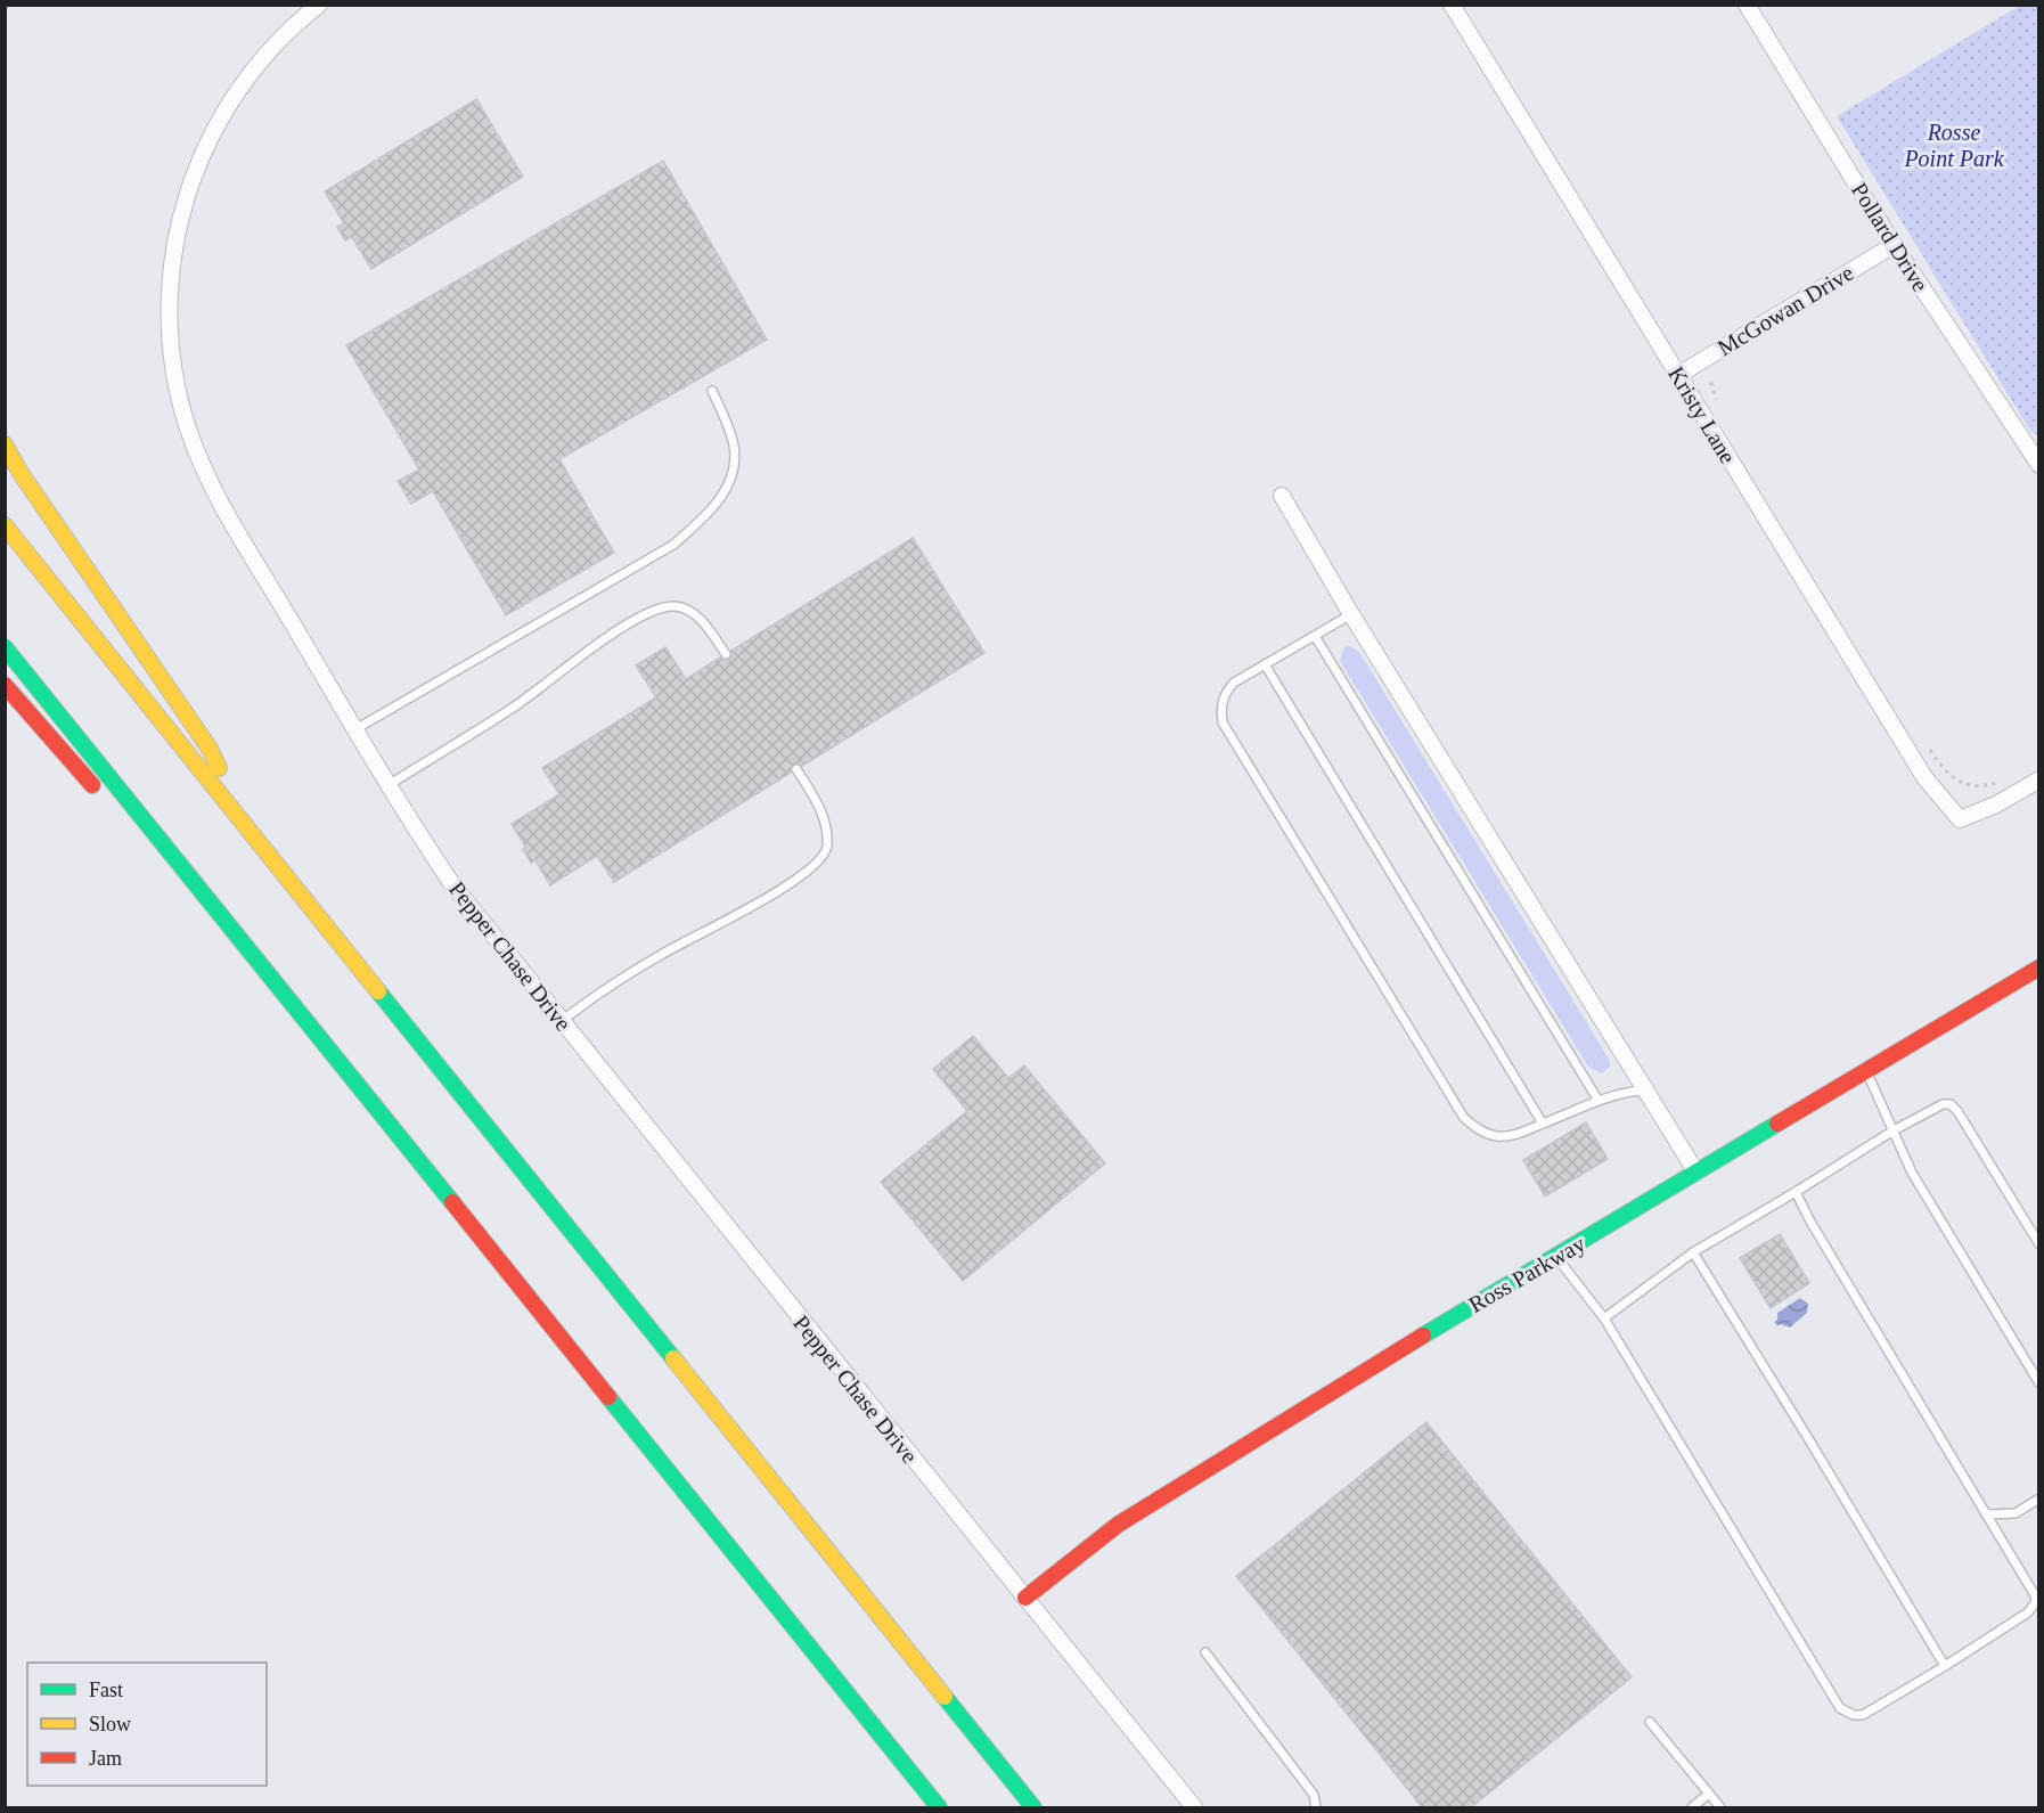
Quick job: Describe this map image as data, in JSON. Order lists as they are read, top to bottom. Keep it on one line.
{"streets":{"main road":["Ross Parkway"],"street":["Pollard Drive","McGowan Drive","Kristy Lane","Pepper Chase Drive"]},"crossings":[["Pollard Drive","McGowan Drive"],["McGowan Drive","Kristy Lane"],["Pepper Chase Drive","Ross Parkway"]],"parks":["Rosse Point Park"],"legend":["Fast","Slow","Jam"]}
